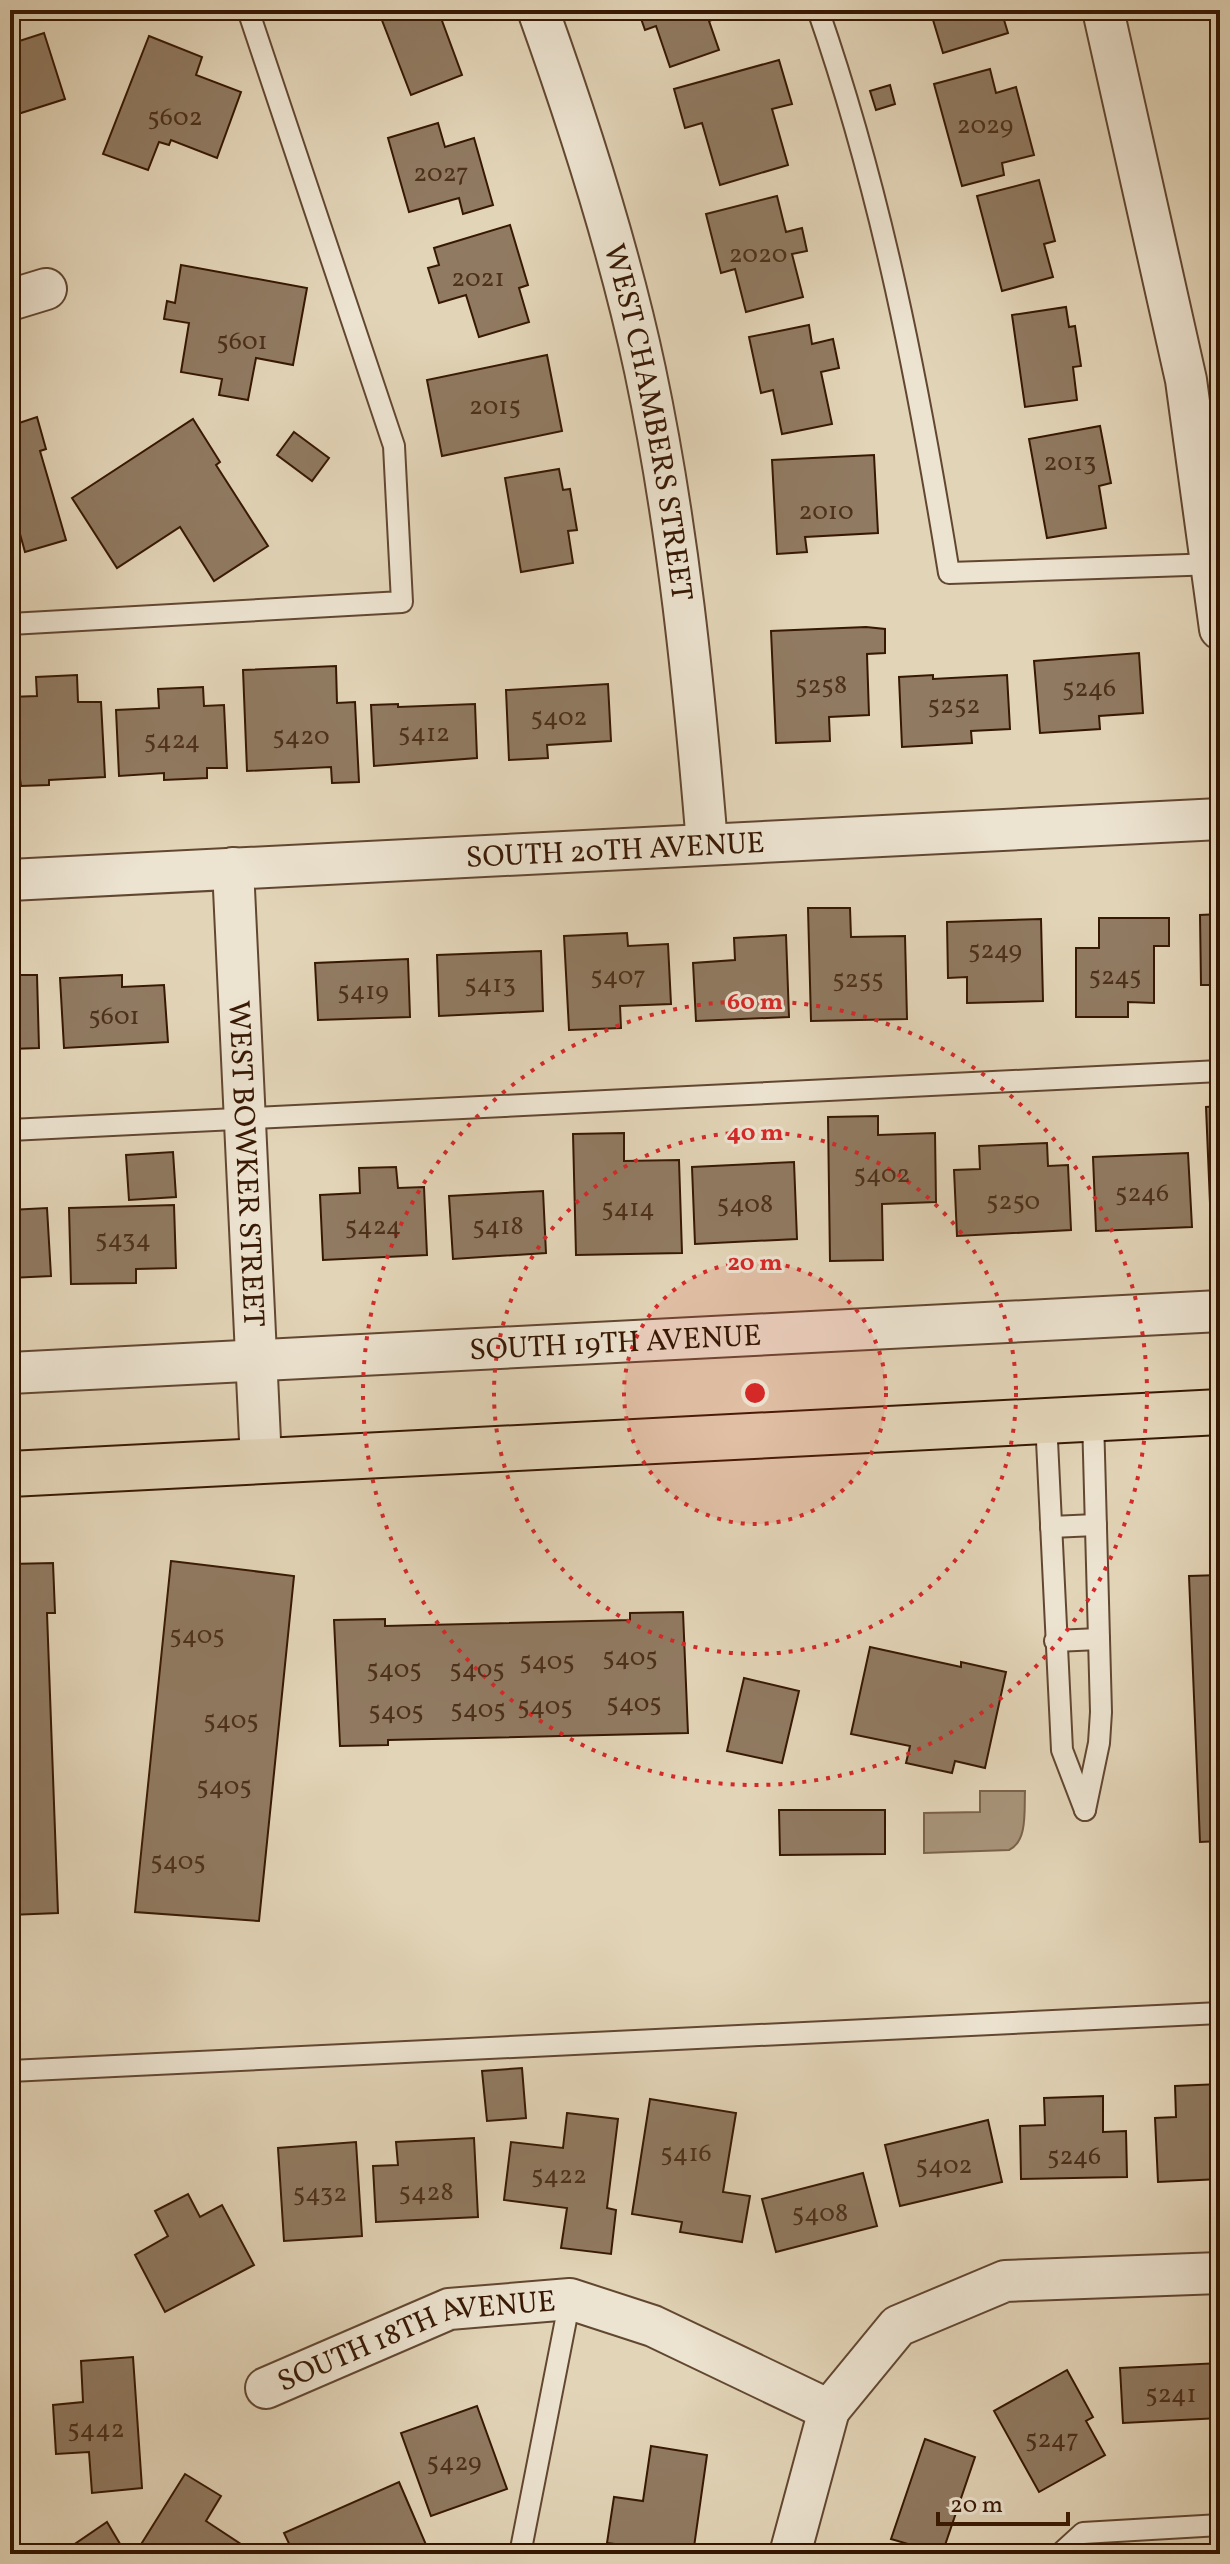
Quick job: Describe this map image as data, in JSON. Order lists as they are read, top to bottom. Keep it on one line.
{"streets":{"street":["WEST CHAMBERS STREET","SOUTH 20TH AVENUE","WEST BOWKER STREET","SOUTH 19TH AVENUE","SOUTH 18TH AVENUE"]},"crossings":[["WEST CHAMBERS STREET","SOUTH 20TH AVENUE"],["SOUTH 20TH AVENUE","WEST BOWKER STREET"],["WEST BOWKER STREET","SOUTH 19TH AVENUE"]],"house_numbers":["5602","2029","2027","2020","2021","5601","2015","2013","2010","5258","5246","5252","5402","5412","5420","5424","5249","5407","5245","5255","5413","5419","5601","5402","5246","5250","5408","5414","5424","5418","5434","5405","5405","5405","5405","5405","5405","5405","5405","5405","5405","5405","5405","5416","5246","5402","5422","5428","5432","5408","5241","5442","5247","5429"],"scale_bar":"20 m","rings":["60 m","40 m","20 m"]}
